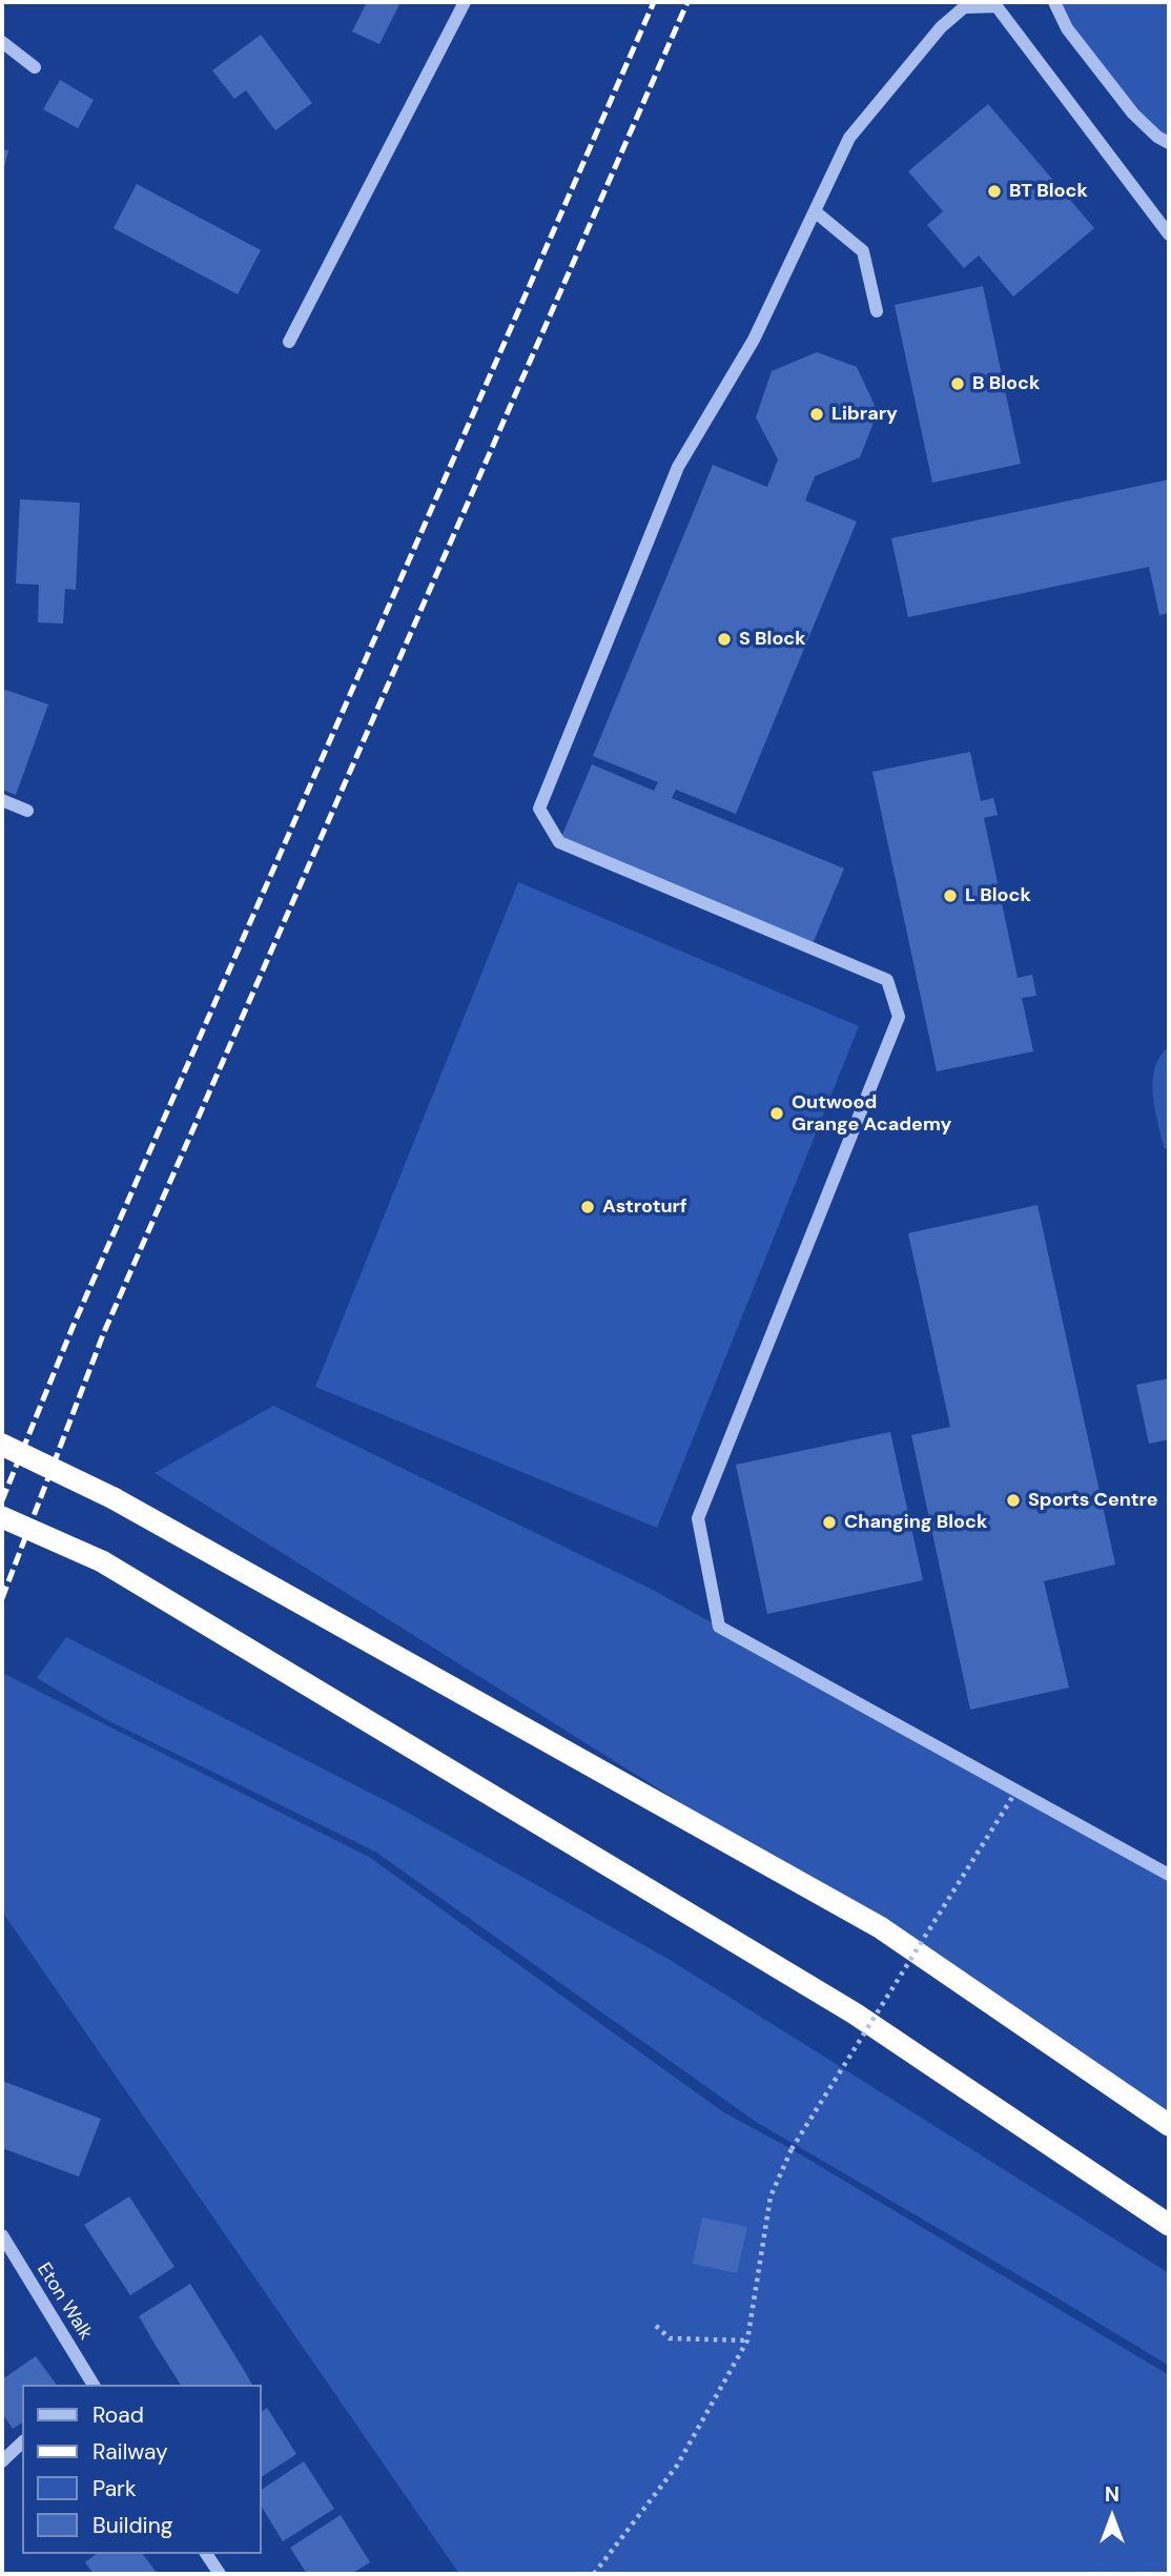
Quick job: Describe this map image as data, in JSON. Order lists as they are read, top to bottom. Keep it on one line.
{"streets":{"street":["Eton Walk"]},"places":["BT Block","B Block","Library","S Block","L Block","Outwood Grange Academy","Astroturf","Sports Centre","Changing Block"],"legend":["Road","Railway","Park","Building"],"north":"top"}
